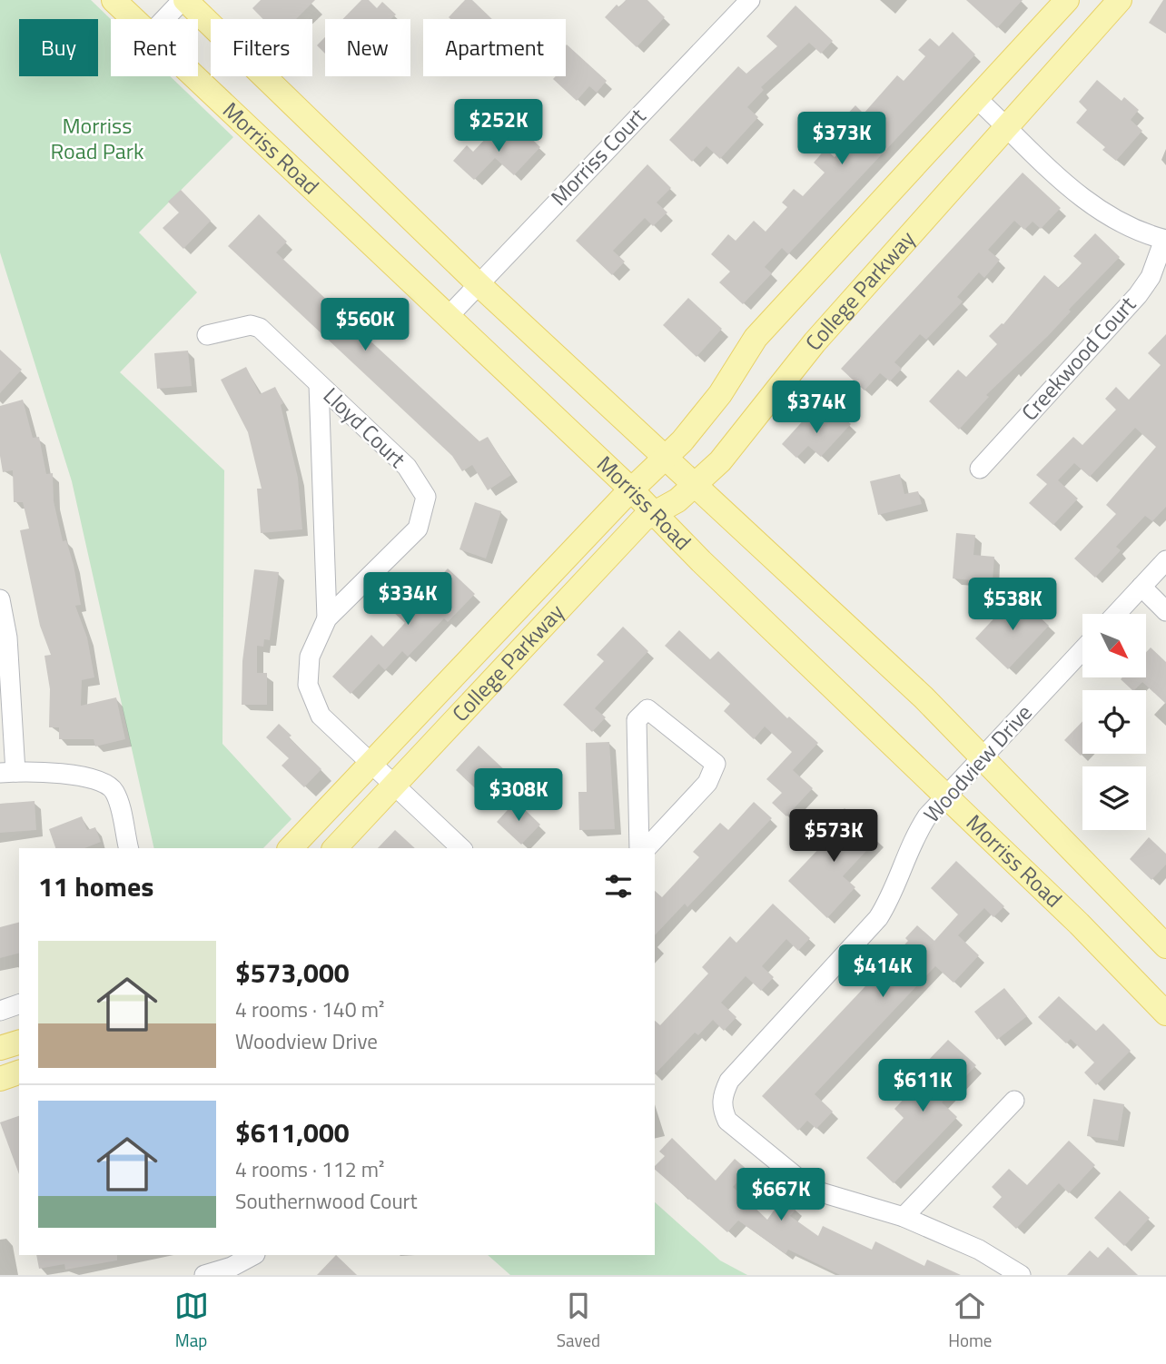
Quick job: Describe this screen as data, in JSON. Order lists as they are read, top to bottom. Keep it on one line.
{"streets":{"main road":["Morriss Road","College Parkway"],"street":["Morriss Court","Creekwood Court","Lloyd Court","Woodview Drive"]},"crossings":[["Morriss Road","Morriss Court"],["Morriss Road","College Parkway"],["Morriss Road","Woodview Drive"],["College Parkway","Lloyd Court"]],"parks":["Morriss Road Park"],"north":"bottom right","page":{"chip":["Buy","Rent","Filters","New","Apartment"],"price":["$252K","$373K","$560K","$374K","$334K","$538K","$308K","$573K","$414K","$611K","$667K"],"heading":"11 homes","list":[{"name":"$573,000","note":"4 rooms · 140 m² · Woodview Drive"},{"name":"$611,000","note":"4 rooms · 112 m² · Southernwood Court"}],"tabs":["Map","Saved","Home"]}}
